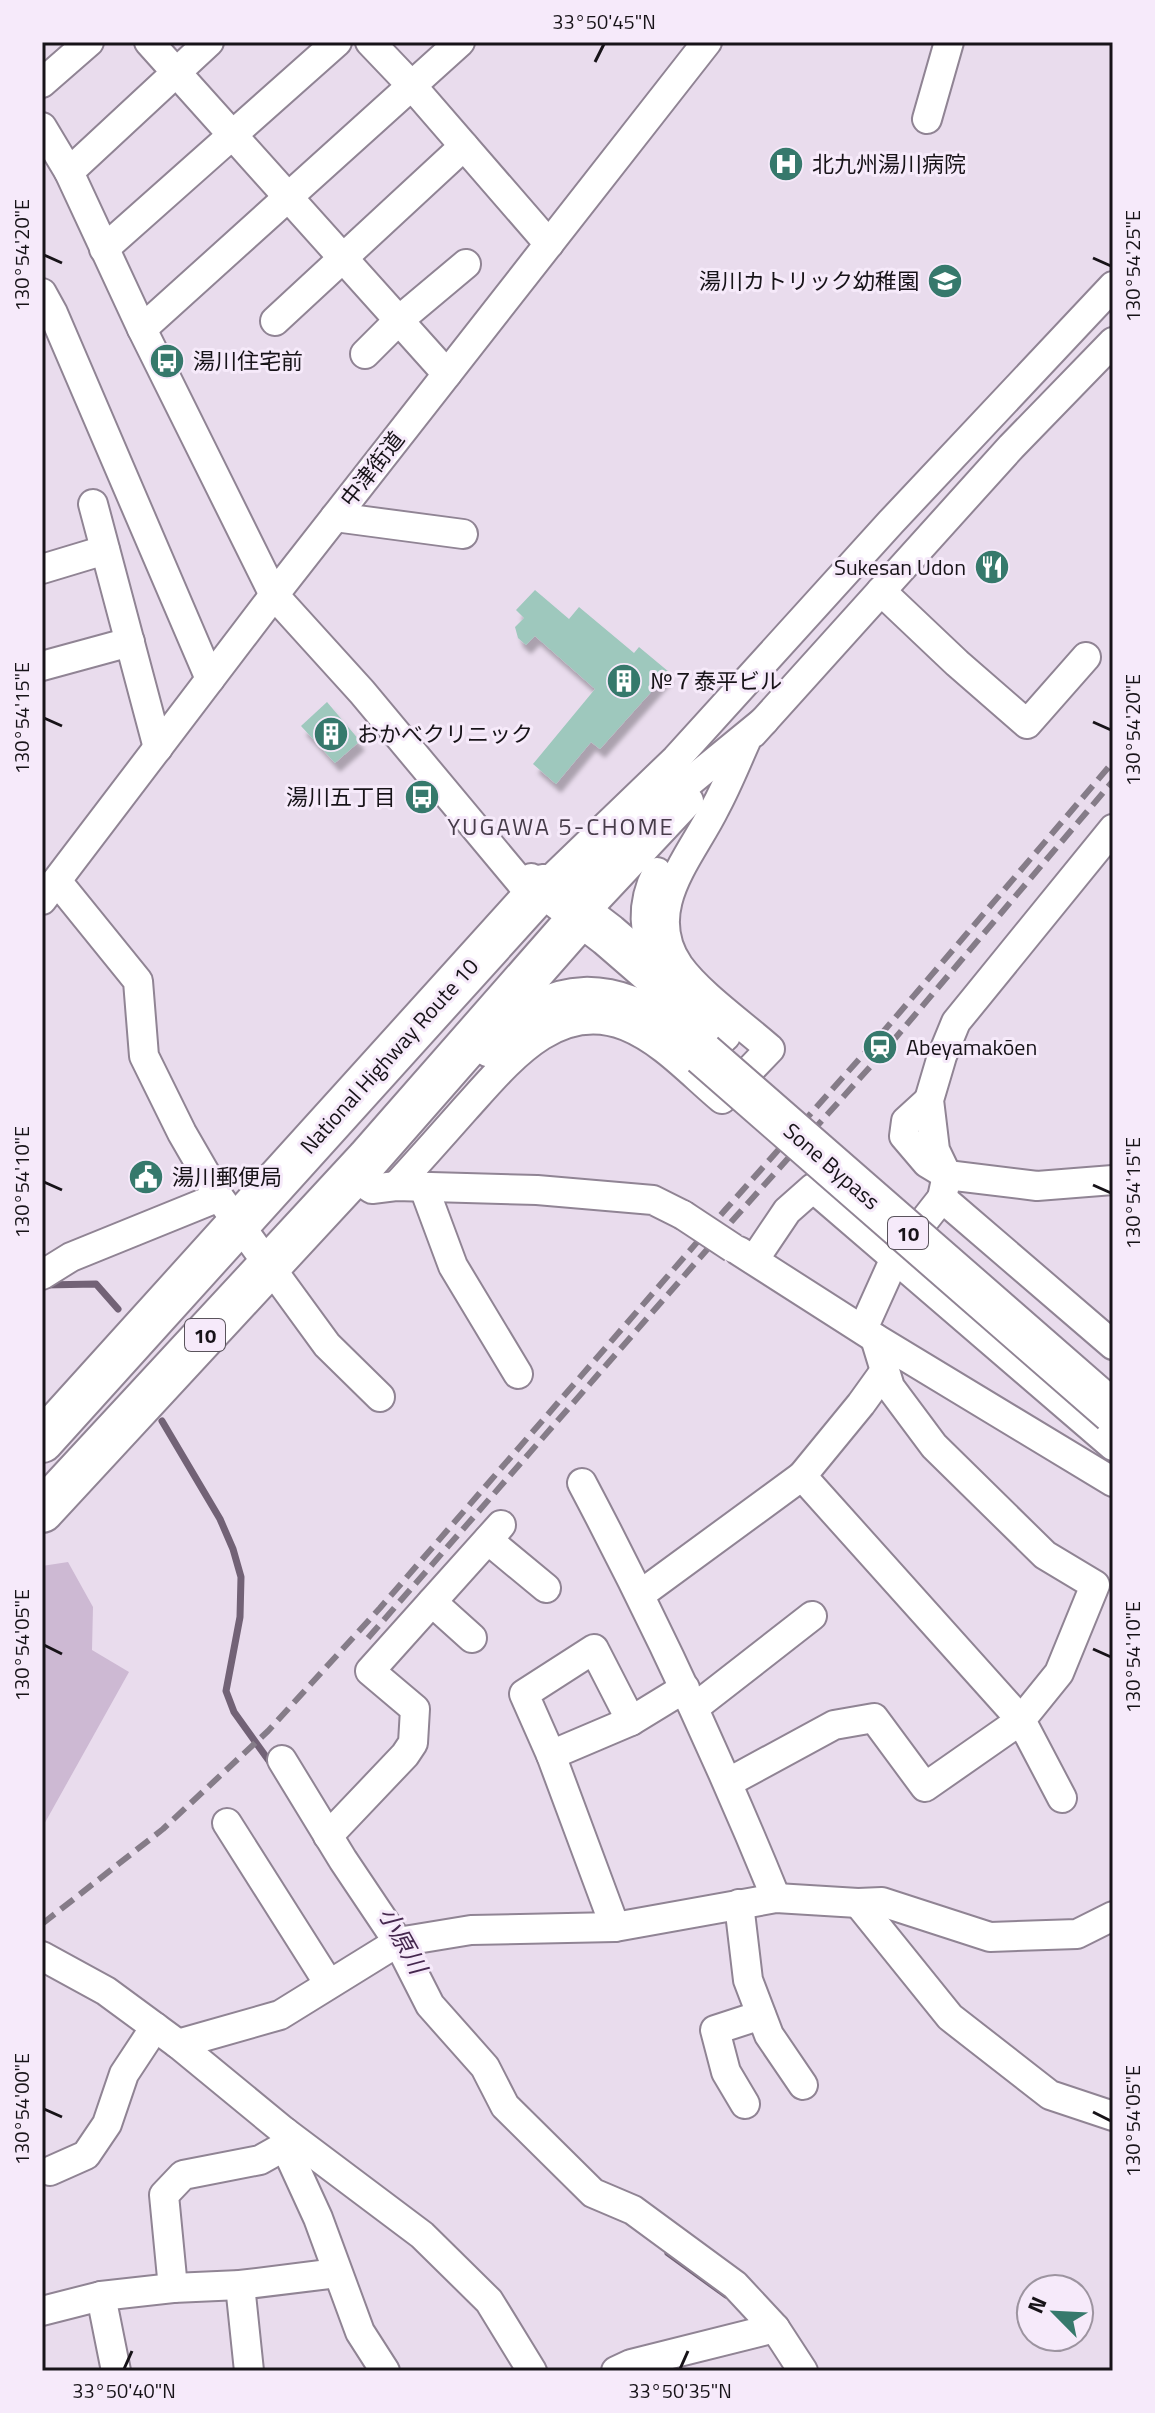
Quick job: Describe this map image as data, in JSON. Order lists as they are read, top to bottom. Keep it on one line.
{"streets":{"highway":["National Highway Route 10","Sone Bypass","10"],"street":["中津街道"]},"crossings":[["National Highway Route 10","Sone Bypass"],["National Highway Route 10","10"],["Sone Bypass","10"]],"districts":["YUGAWA 5-CHOME"],"water":["小原川"],"places":{"hospital":["北九州湯川病院"],"school or university":["湯川カトリック幼稚園"],"bus stop":["湯川住宅前","湯川五丁目"],"restaurant":["Sukesan Udon"],"building":["№７泰平ビル","おかべクリニック"],"station":["Abeyamakōen"],"public building":["湯川郵便局"]},"north":"top left","coordinates":["33°50'45\"N","130°54'20\"E","130°54'25\"E","130°54'15\"E","130°54'10\"E","130°54'05\"E","130°54'00\"E","33°50'40\"N","33°50'35\"N"]}
